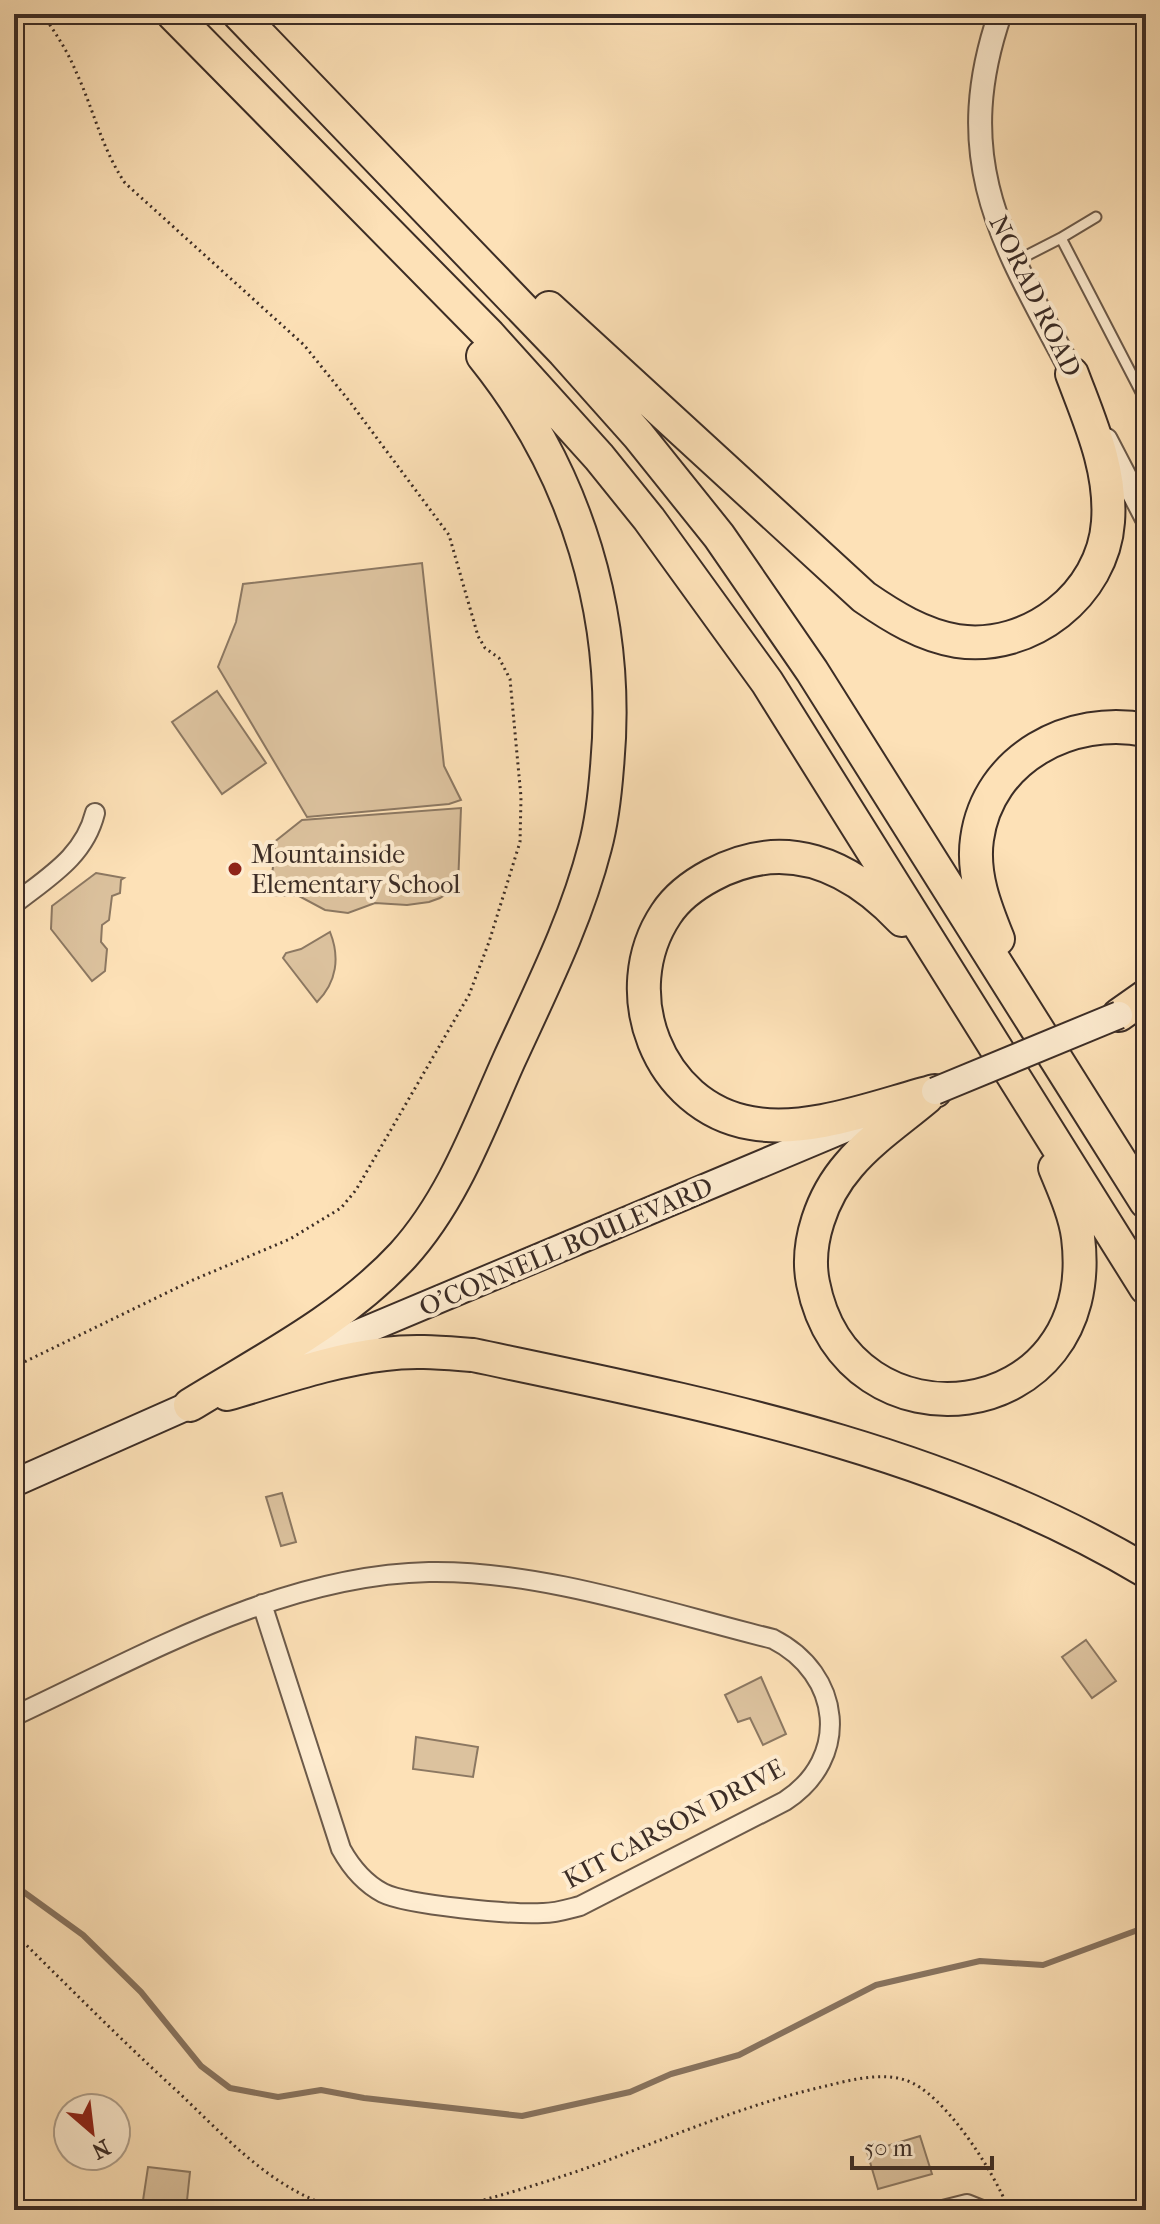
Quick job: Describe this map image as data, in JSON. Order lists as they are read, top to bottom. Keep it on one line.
{"streets":{"main road":["O'CONNELL BOULEVARD"],"street":["NORAD ROAD","KIT CARSON DRIVE"]},"places":["Mountainside Elementary School"],"scale_bar":"50 m","north":"bottom right"}
